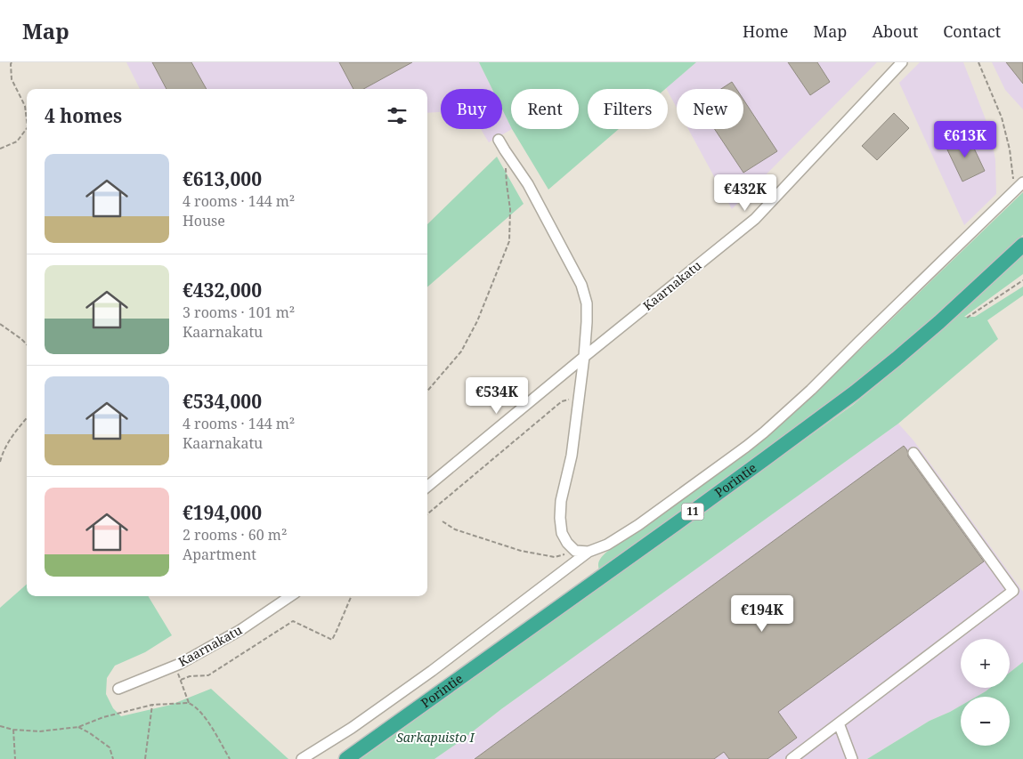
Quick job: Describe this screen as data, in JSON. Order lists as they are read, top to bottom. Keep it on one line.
{"streets":{"highway":["Porintie","11"],"street":["Kaarnakatu"]},"parks":["Sarkapuisto I"],"page":{"header":"Map","nav":["Home","Map","About","Contact"],"chip":["Buy","Rent","Filters","New"],"heading":"4 homes","price":["€613K","€432K","€534K","€194K"],"list":[{"name":"€613,000","note":"4 rooms · 144 m² · House"},{"name":"€432,000","note":"3 rooms · 101 m² · Kaarnakatu"},{"name":"€534,000","note":"4 rooms · 144 m² · Kaarnakatu"},{"name":"€194,000","note":"2 rooms · 60 m² · Apartment"}],"map_buttons":["+","−"]}}
